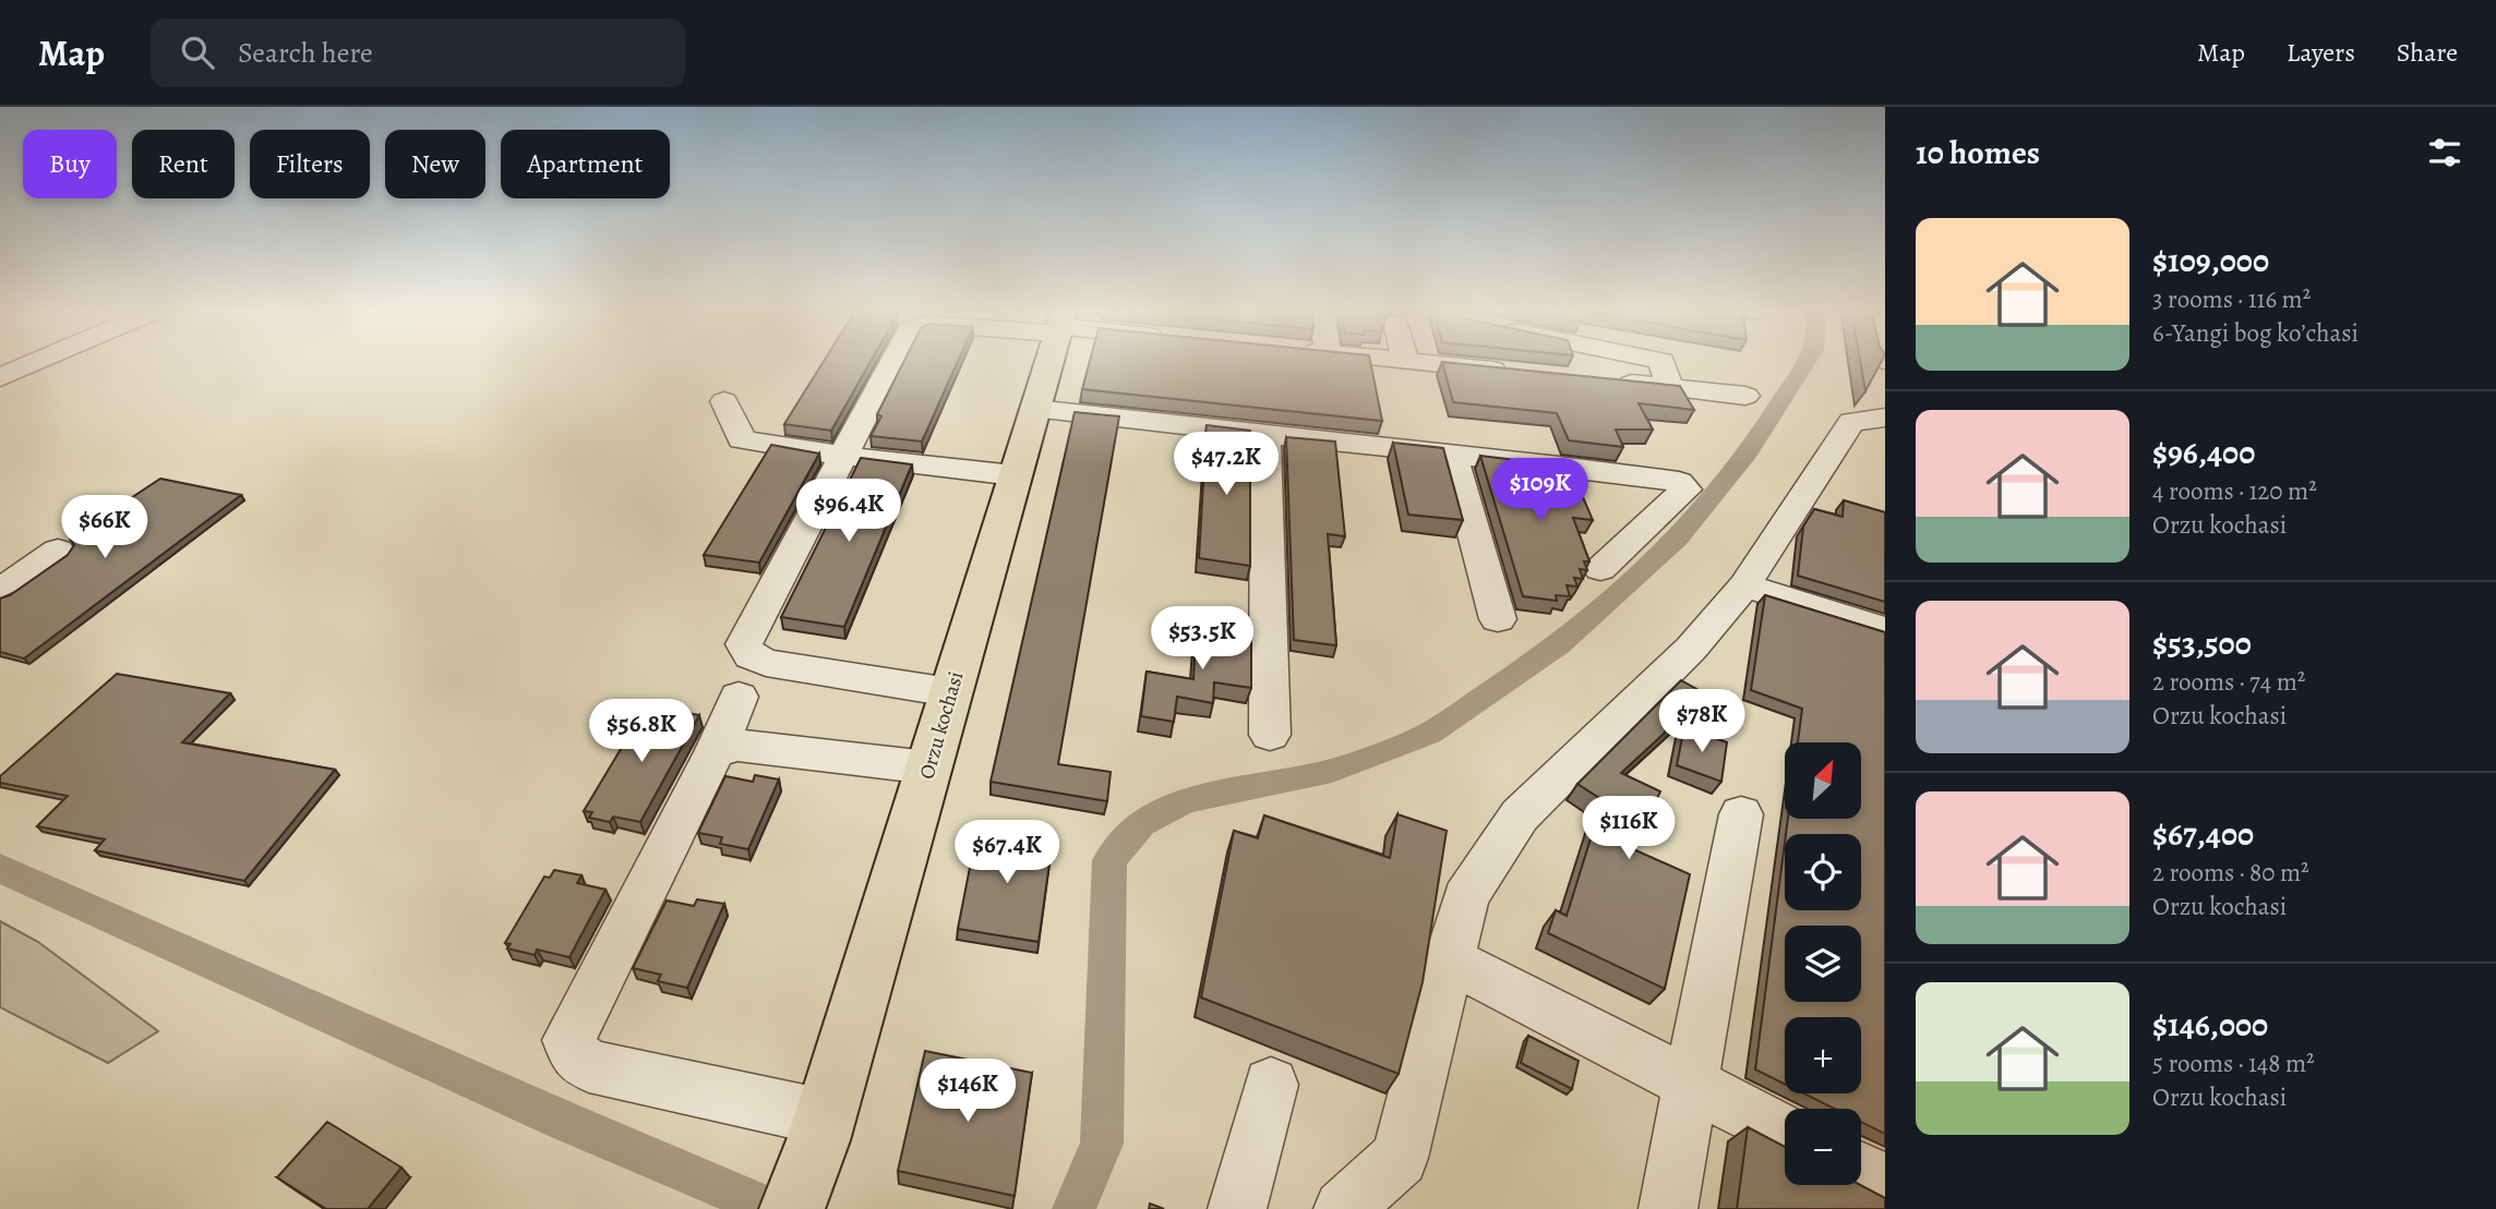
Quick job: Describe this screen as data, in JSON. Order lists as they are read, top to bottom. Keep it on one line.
{"streets":{"main road":["Orzu kochasi"]},"north":"top right","page":{"header":"Map","search":"Search here","nav":["Map","Layers","Share"],"heading":"10 homes","chip":["Buy","Rent","Filters","New","Apartment"],"list":[{"name":"$109,000","note":"3 rooms · 116 m² · 6-Yangi bog koʼchasi"},{"name":"$96,400","note":"4 rooms · 120 m² · Orzu kochasi"},{"name":"$53,500","note":"2 rooms · 74 m² · Orzu kochasi"},{"name":"$67,400","note":"2 rooms · 80 m² · Orzu kochasi"},{"name":"$146,000","note":"5 rooms · 148 m² · Orzu kochasi"}],"price":["$47.2K","$109K","$96.4K","$66K","$53.5K","$78K","$56.8K","$116K","$67.4K","$146K"],"map_buttons":["+","−"]}}
